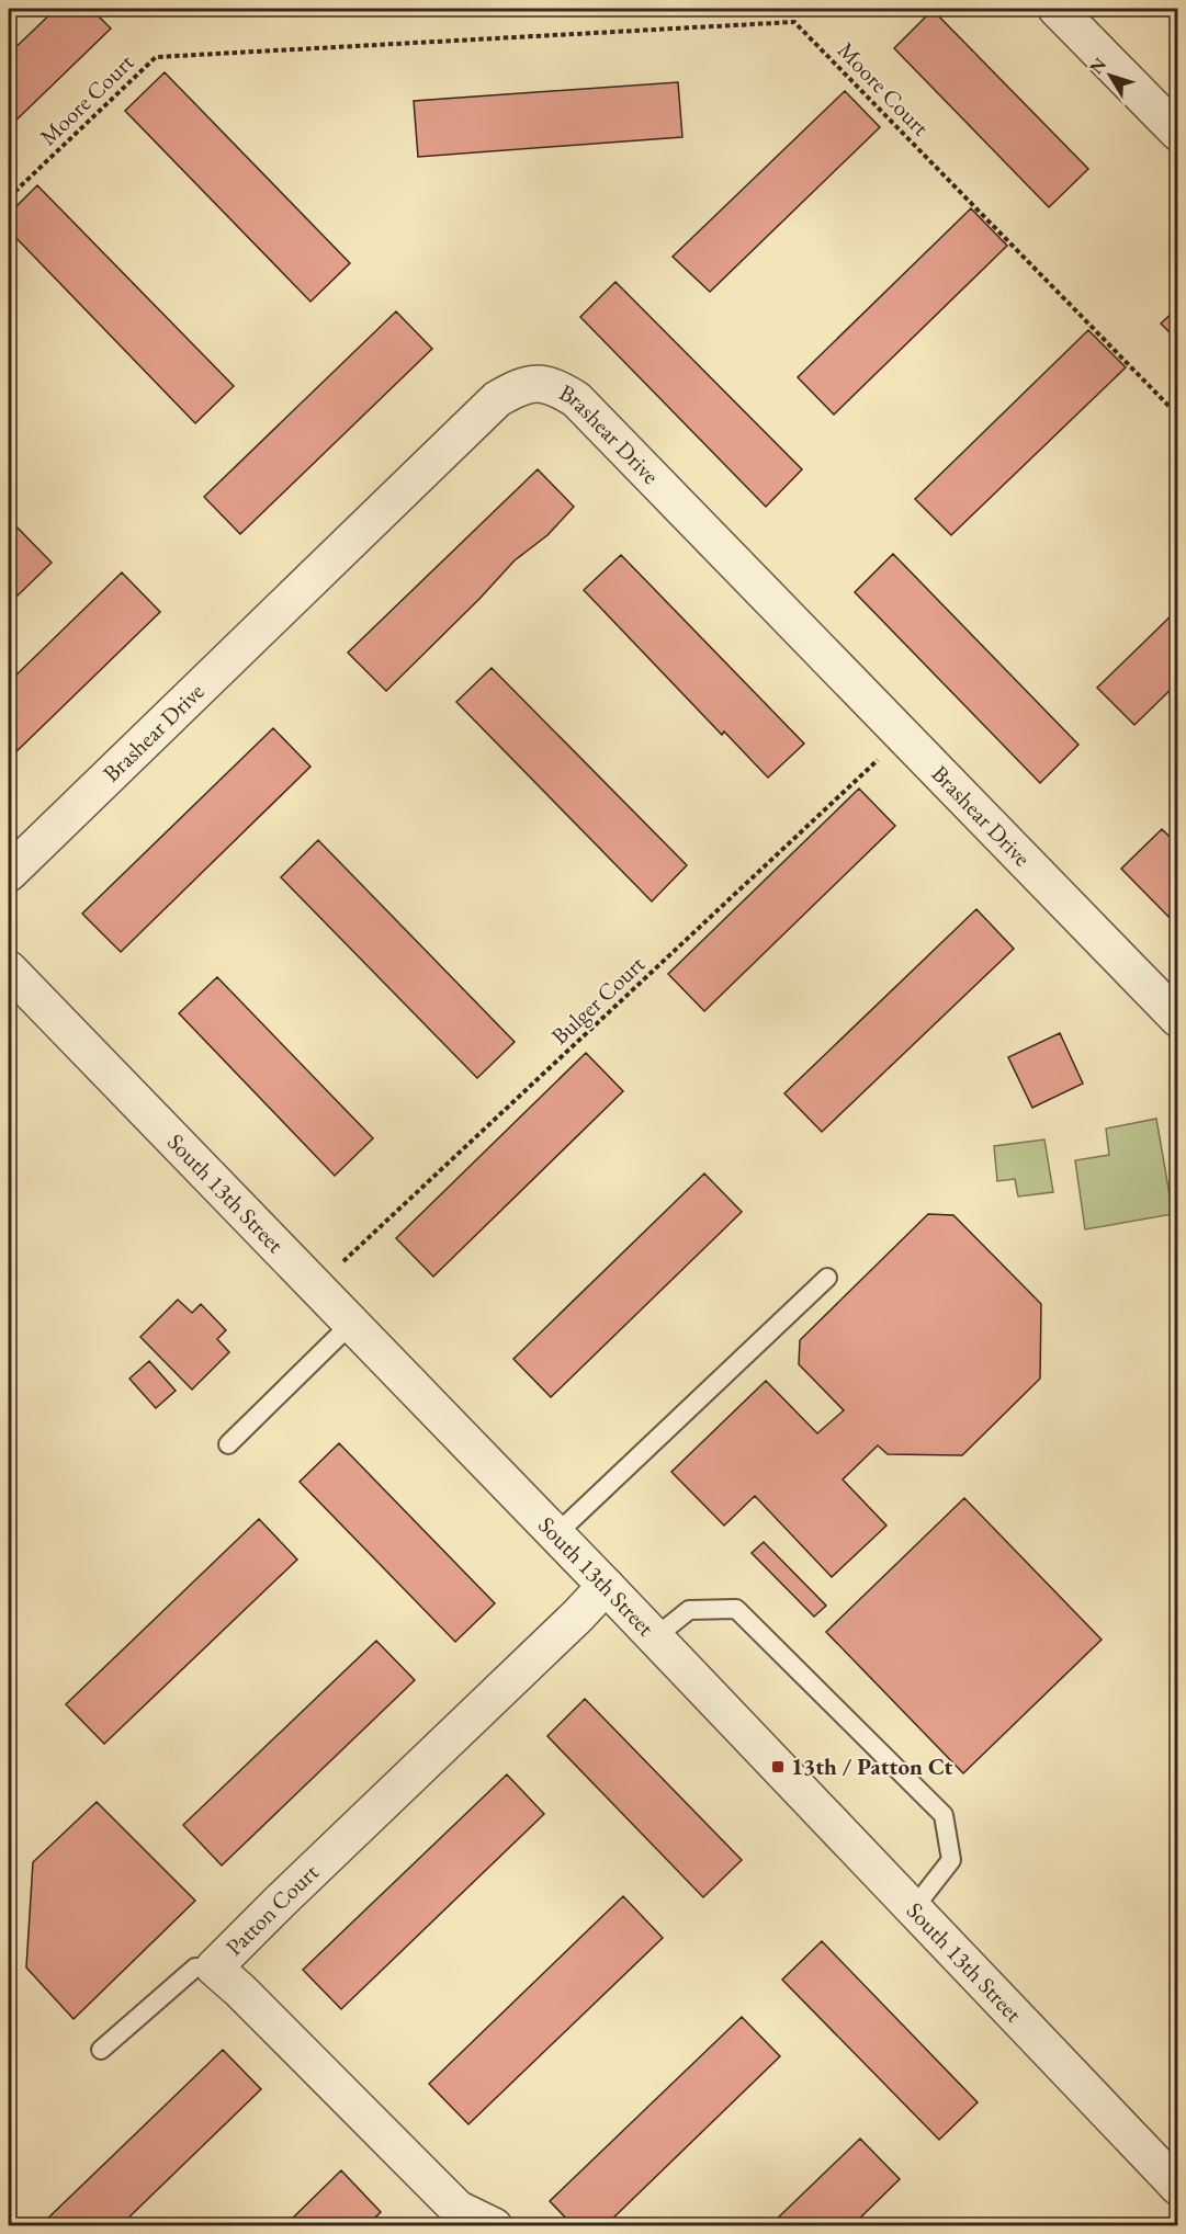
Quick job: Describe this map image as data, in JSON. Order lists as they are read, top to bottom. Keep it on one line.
{"streets":{"street":["Brashear Drive","South 13th Street","Patton Court"],"path":["Moore Court","Bulger Court"]},"crossings":[["Brashear Drive","Bulger Court"],["Bulger Court","South 13th Street"],["South 13th Street","Patton Court"]],"places":{"transit":["13th / Patton Ct"]},"north":"top left"}
